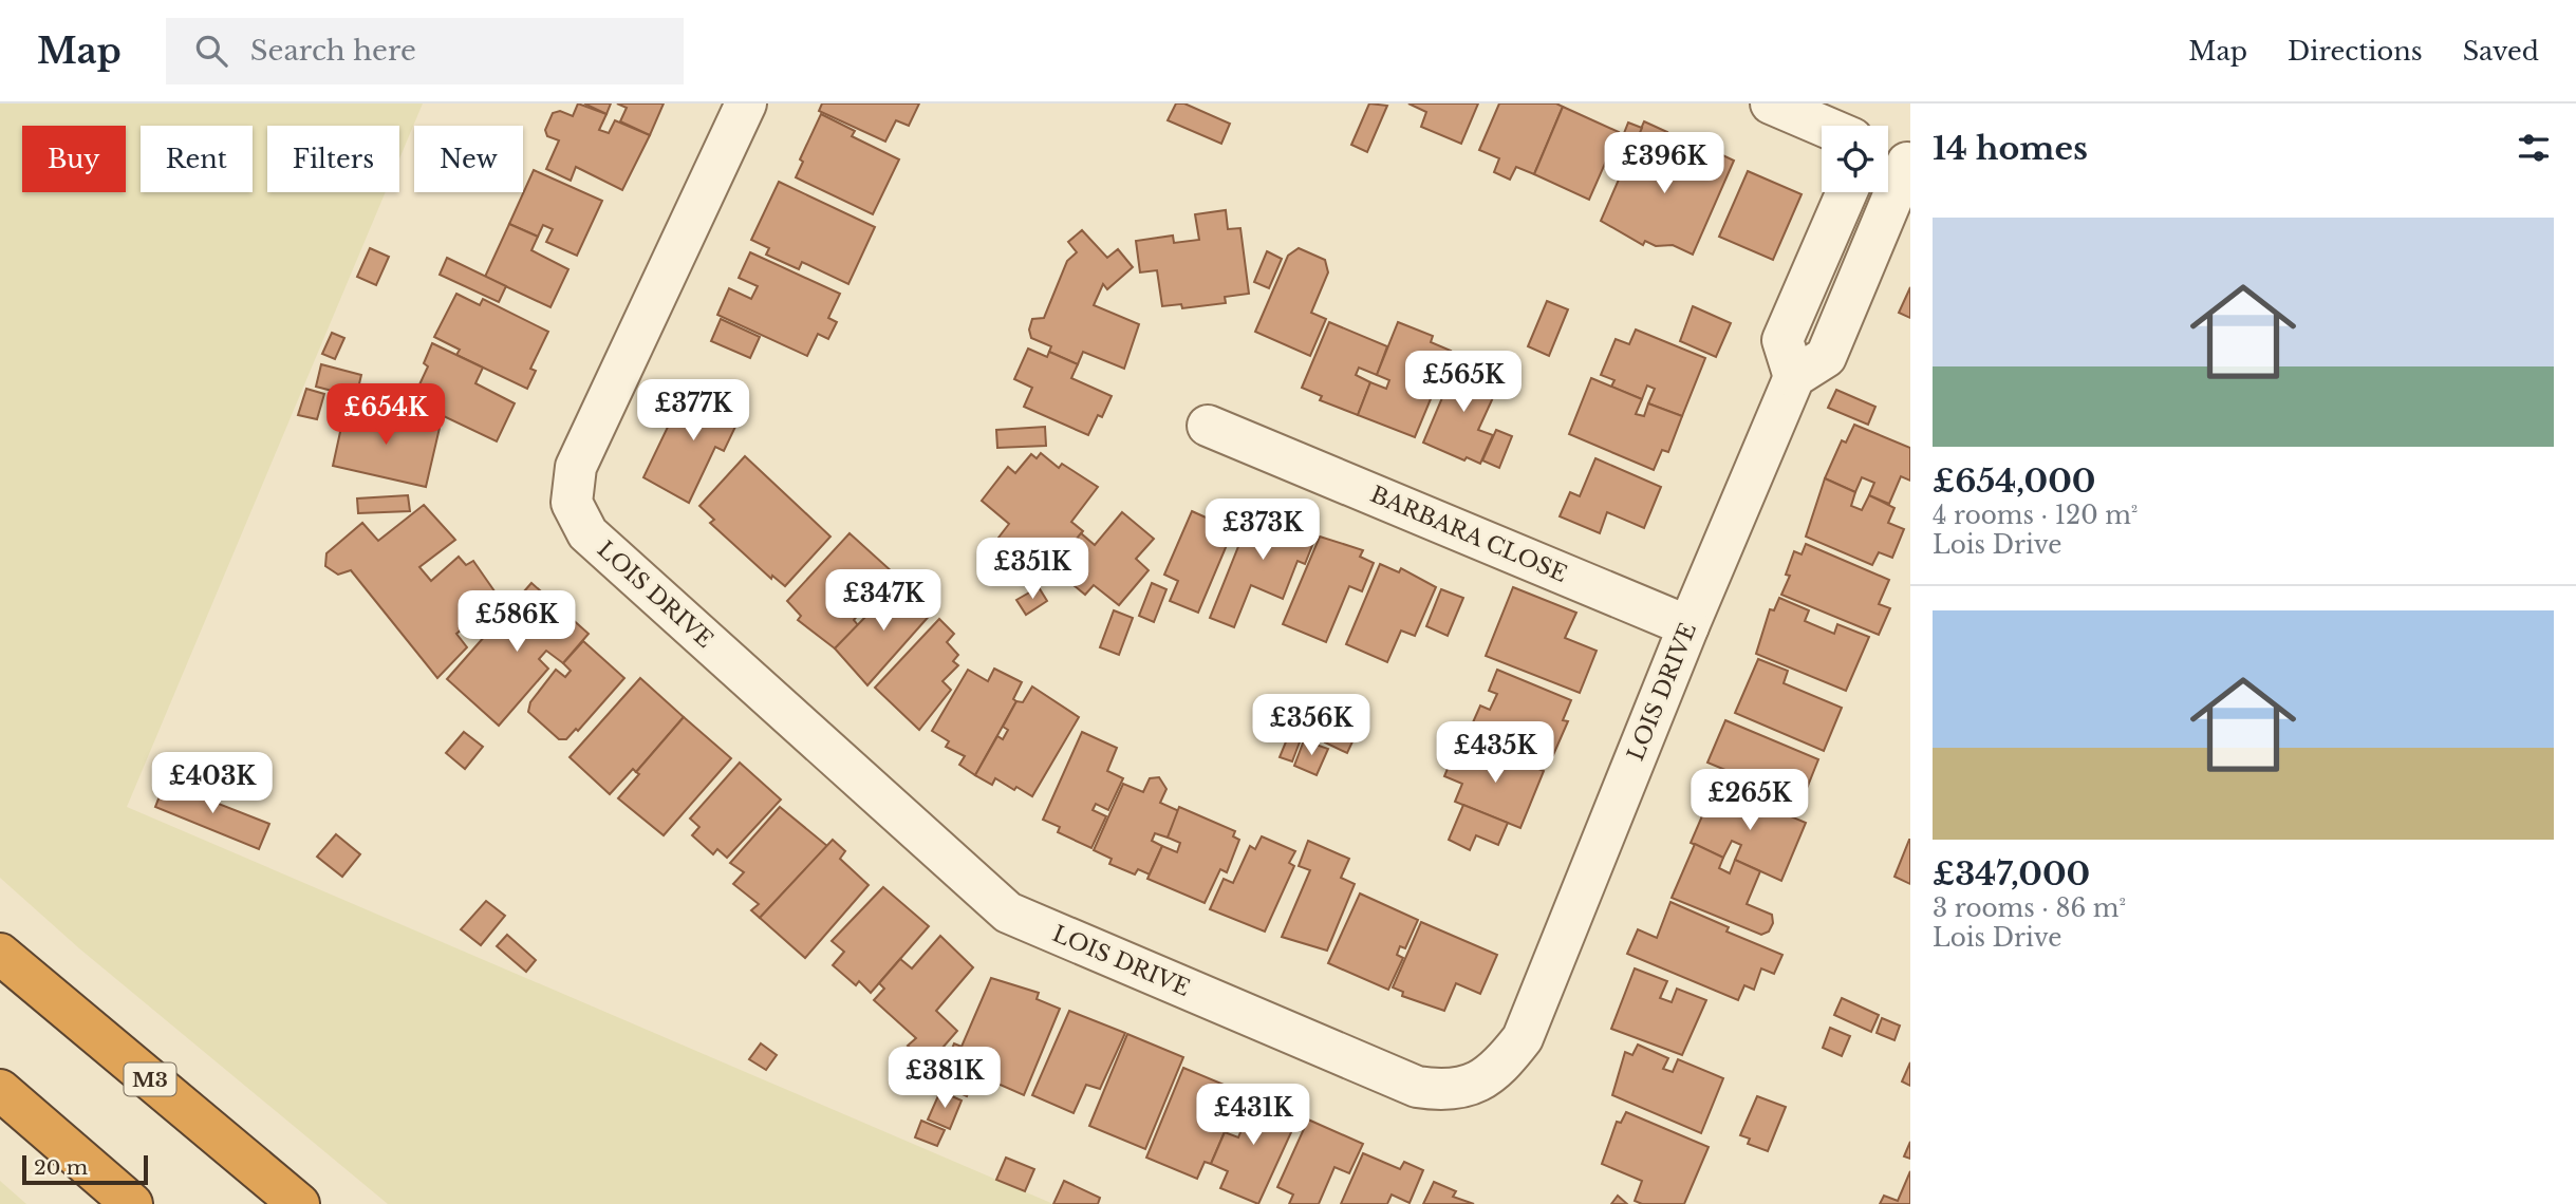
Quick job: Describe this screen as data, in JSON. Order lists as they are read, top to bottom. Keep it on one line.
{"streets":{"highway":["M3"],"street":["BARBARA CLOSE","LOIS DRIVE"]},"crossings":[["BARBARA CLOSE","LOIS DRIVE"]],"scale_bar":"20 m","page":{"header":"Map","search":"Search here","nav":["Map","Directions","Saved"],"heading":"14 homes","chip":["Buy","Rent","Filters","New"],"price":["£396K","£565K","£377K","£654K","£373K","£351K","£347K","£586K","£356K","£435K","£403K","£265K","£381K","£431K"],"list":[{"name":"£654,000","note":"4 rooms · 120 m² · Lois Drive"},{"name":"£347,000","note":"3 rooms · 86 m² · Lois Drive"}],"scale":"20 m"}}
